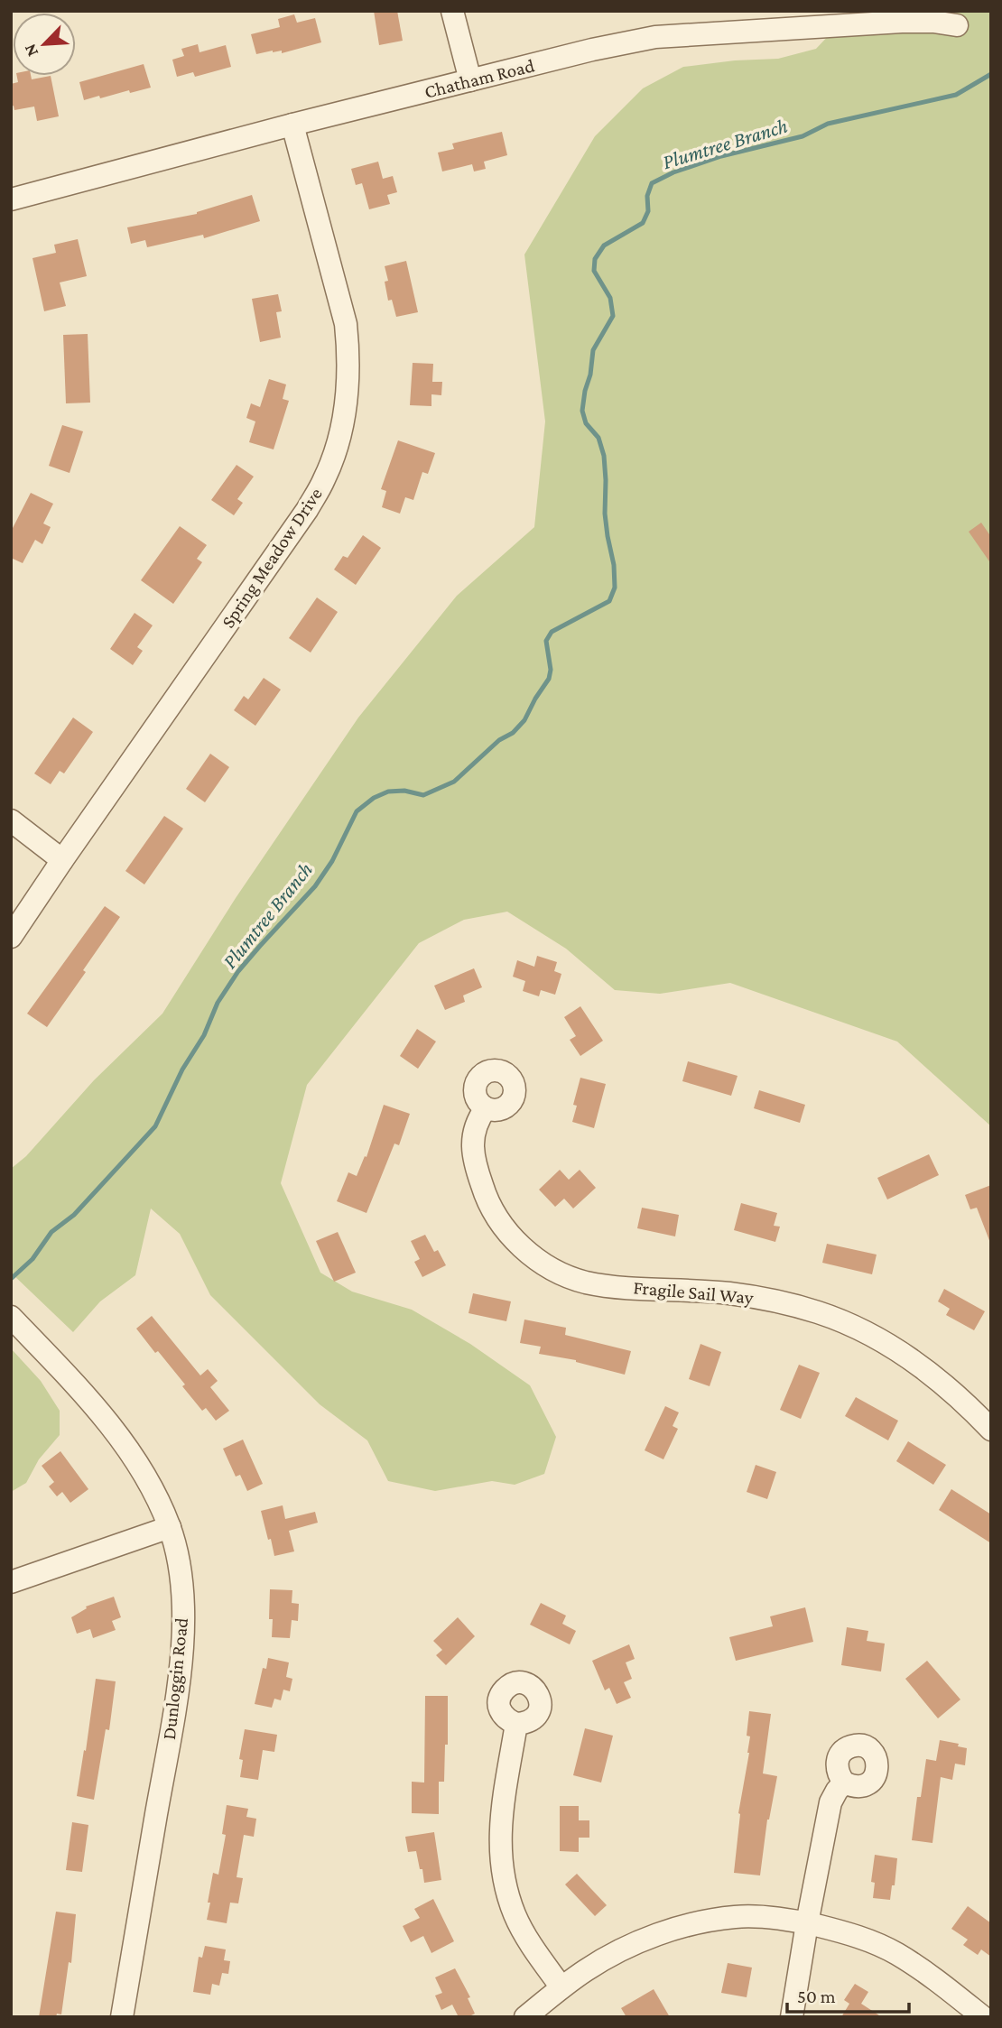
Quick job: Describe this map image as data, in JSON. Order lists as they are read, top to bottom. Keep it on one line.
{"streets":{"street":["Chatham Road","Spring Meadow Drive","Fragile Sail Way","Dunloggin Road"]},"crossings":[["Chatham Road","Spring Meadow Drive"]],"water":["Plumtree Branch"],"scale_bar":"50 m","north":"bottom left"}
